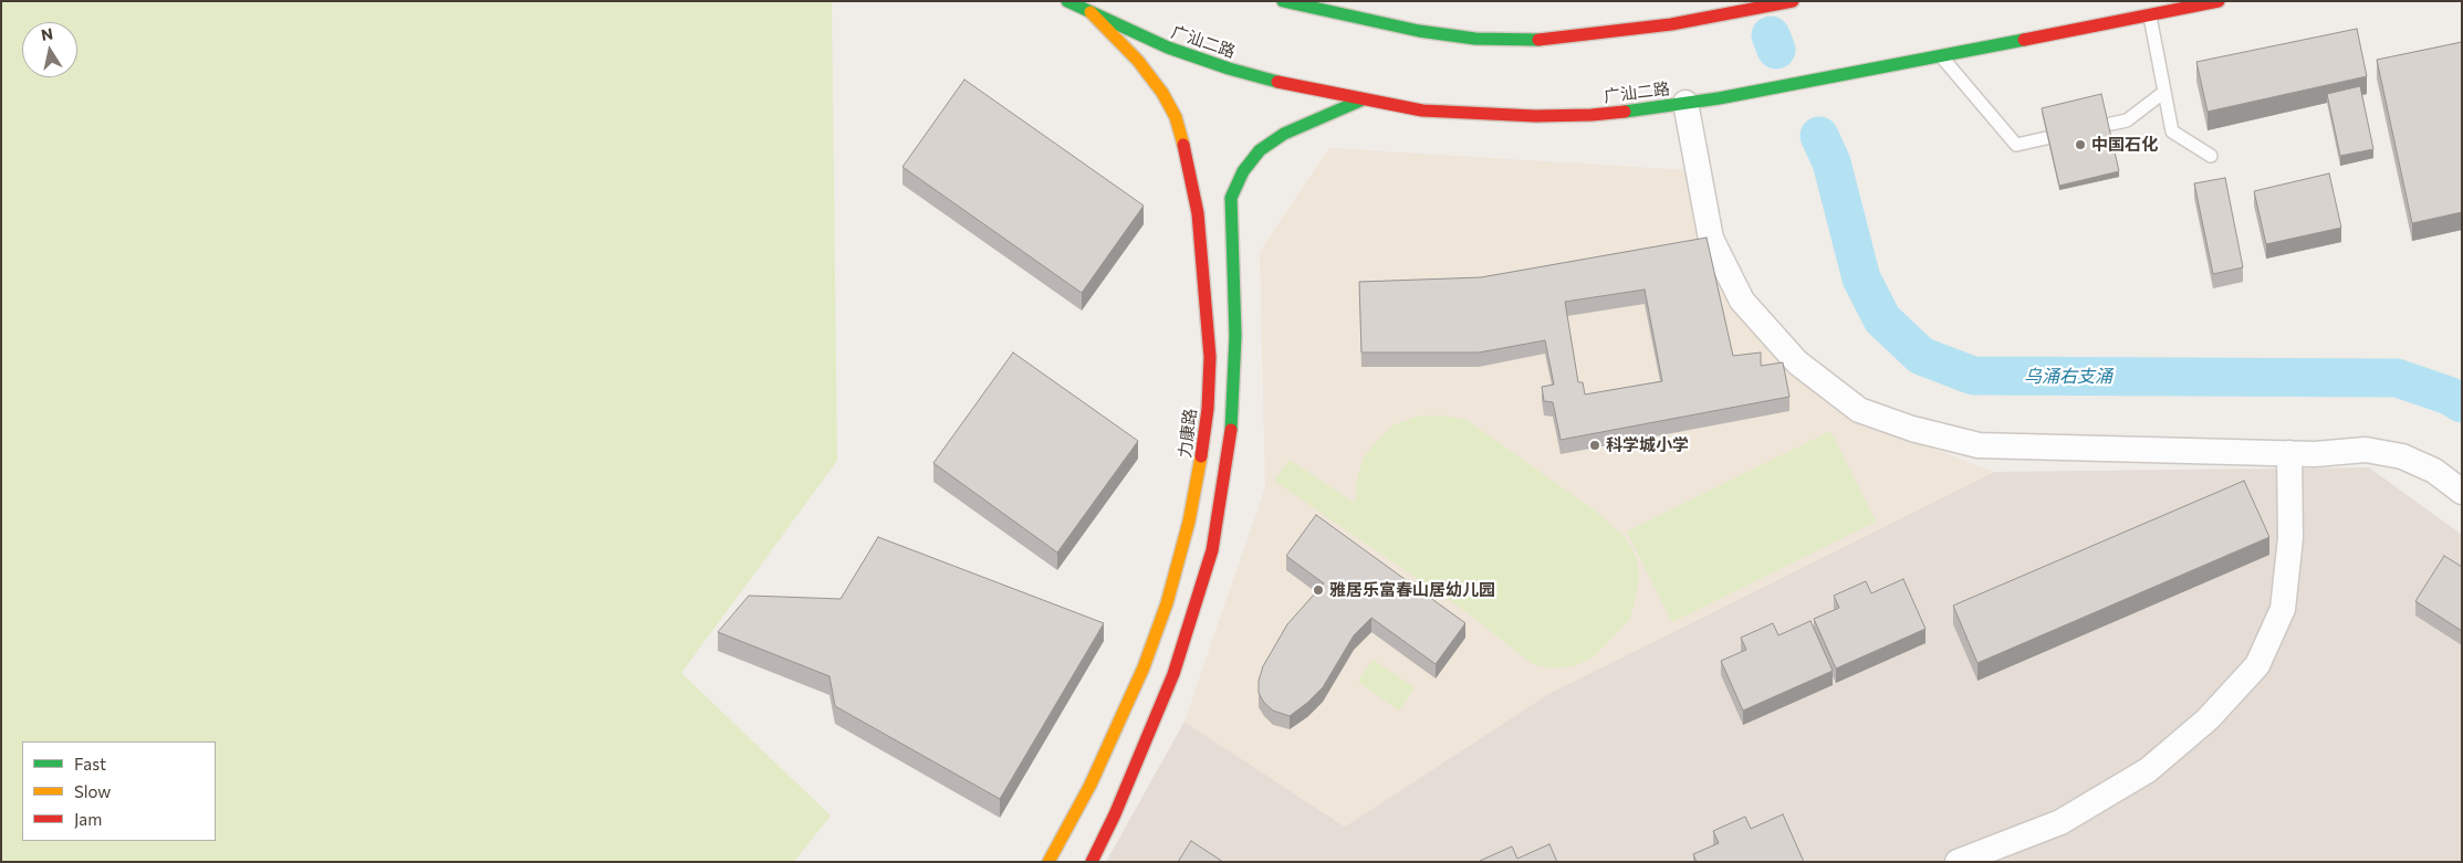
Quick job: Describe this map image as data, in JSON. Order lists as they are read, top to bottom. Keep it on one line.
{"streets":{"main road":["广汕二路","力康路"]},"crossings":[["广汕二路","力康路"]],"water":["乌涌右支涌"],"places":["中国石化","科学城小学","雅居乐富春山居幼儿园"],"legend":["Fast","Slow","Jam"],"north":"top"}
